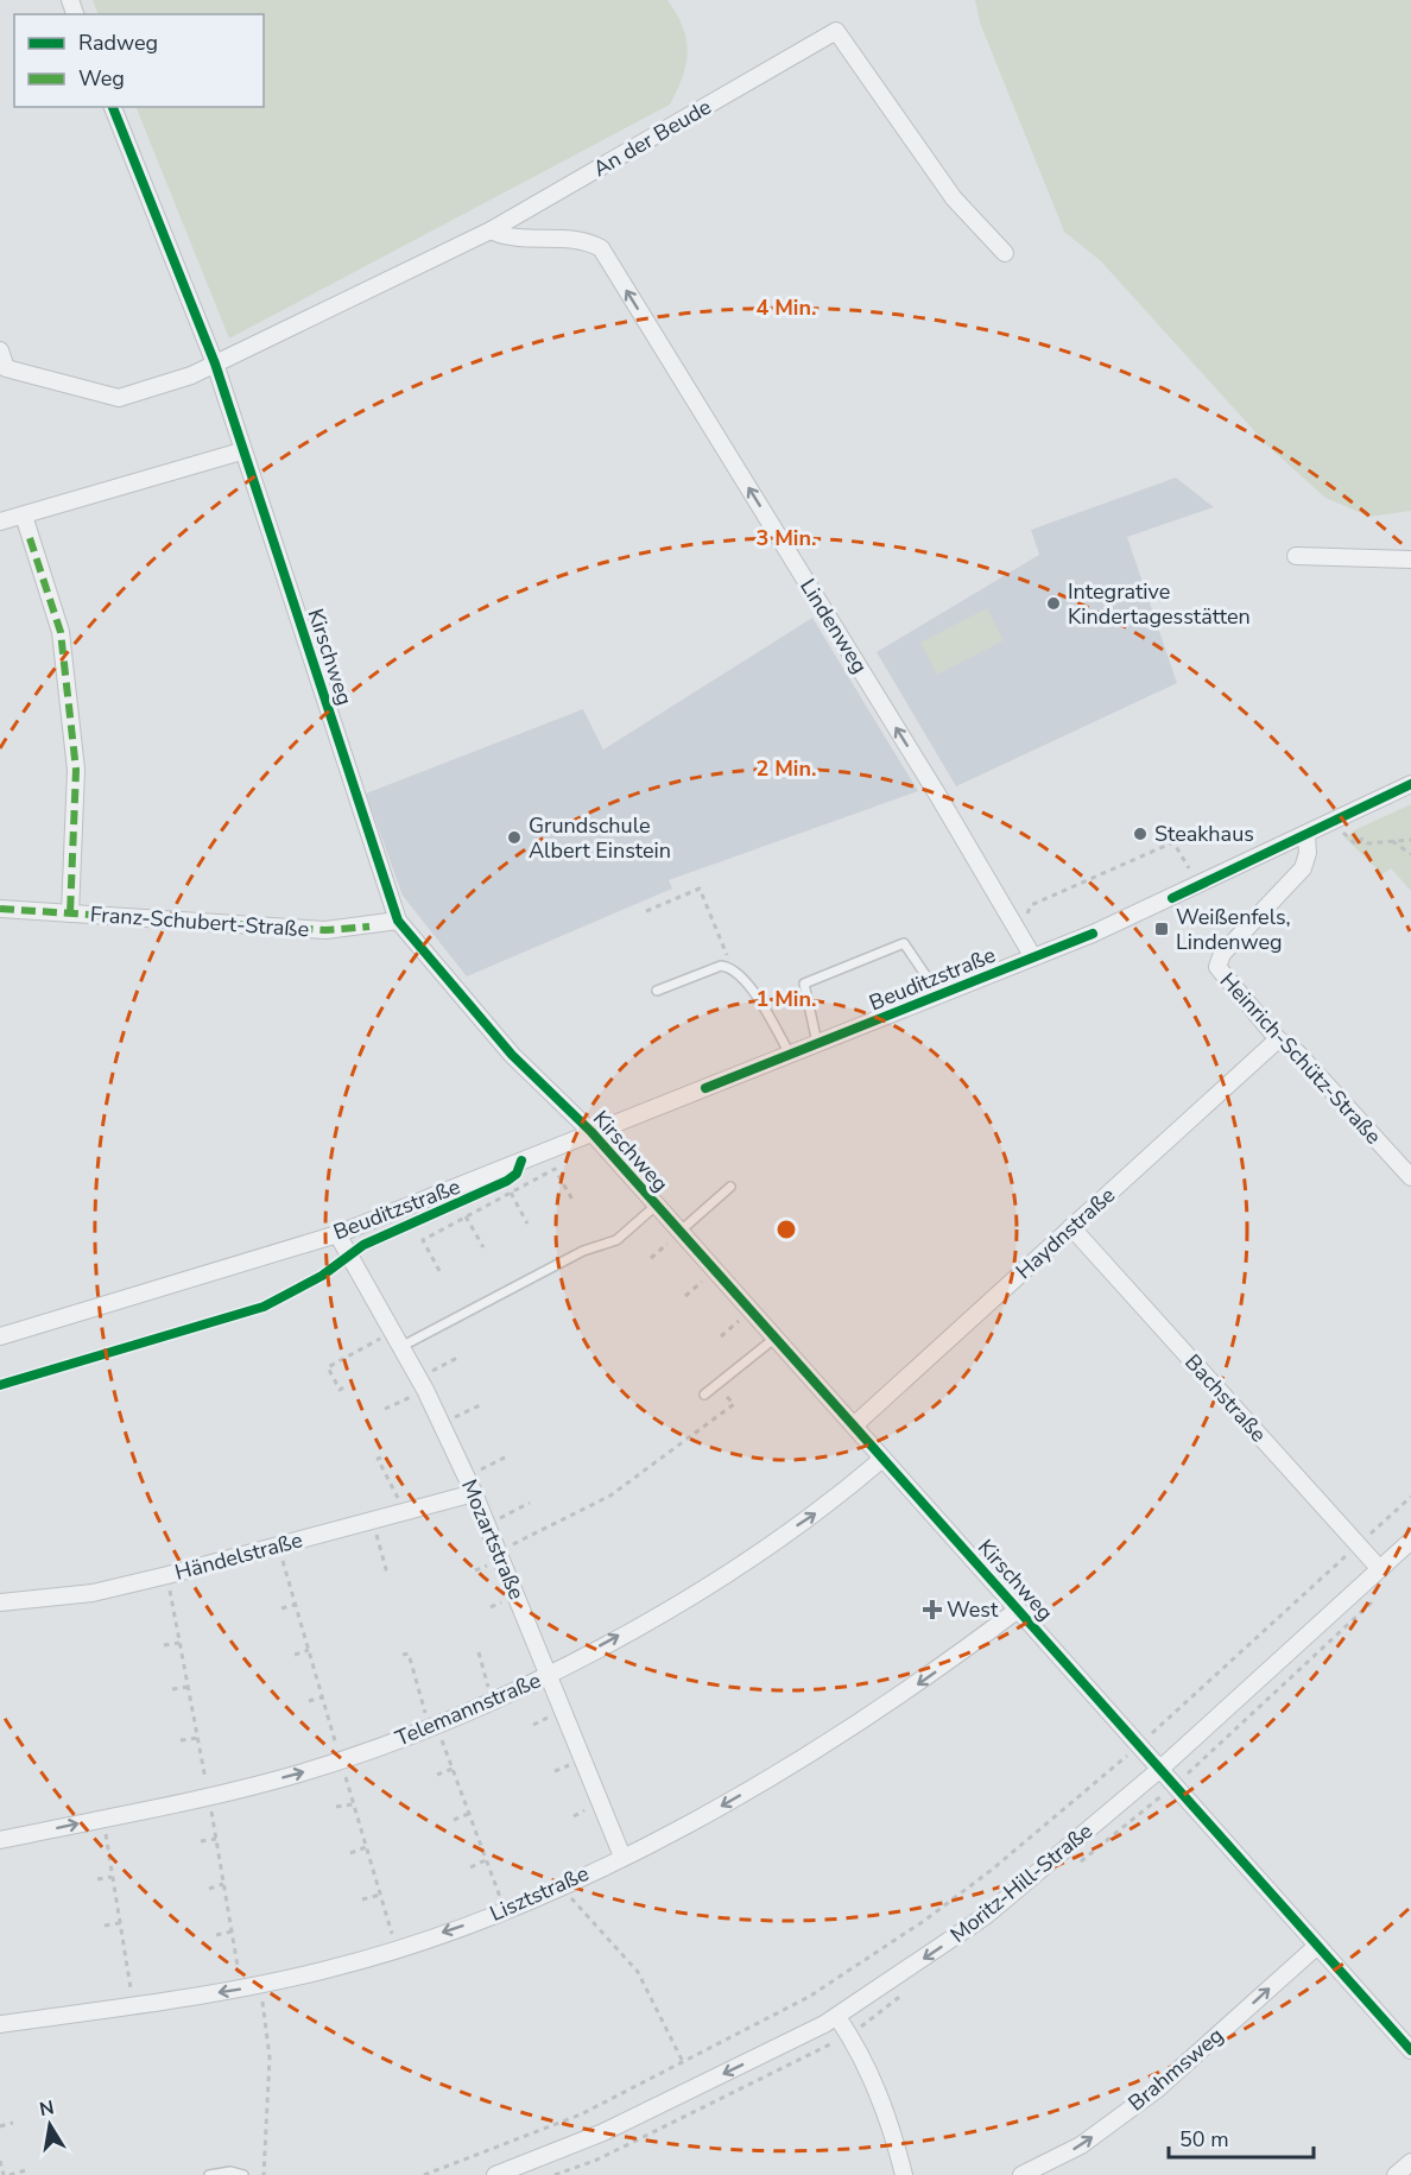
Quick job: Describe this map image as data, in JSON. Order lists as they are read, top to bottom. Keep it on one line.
{"streets":{"street":["An der Beude","Lindenweg","Kirschweg","Franz-Schubert-Straße","Beuditzstraße","Heinrich-Schütz-Straße","Haydnstraße","Bachstraße","Mozartstraße","Händelstraße","Telemannstraße","Moritz-Hill-Straße","Lisztstraße","Brahmsweg"]},"crossings":[["An der Beude","Lindenweg"],["An der Beude","Kirschweg"],["Lindenweg","Beuditzstraße"],["Kirschweg","Franz-Schubert-Straße"],["Kirschweg","Beuditzstraße"],["Kirschweg","Haydnstraße"],["Kirschweg","Telemannstraße"],["Kirschweg","Moritz-Hill-Straße"],["Kirschweg","Lisztstraße"],["Kirschweg","Brahmsweg"],["Beuditzstraße","Heinrich-Schütz-Straße"],["Beuditzstraße","Mozartstraße"],["Heinrich-Schütz-Straße","Haydnstraße"],["Haydnstraße","Bachstraße"],["Bachstraße","Moritz-Hill-Straße"],["Mozartstraße","Händelstraße"],["Mozartstraße","Telemannstraße"],["Mozartstraße","Lisztstraße"]],"one_way":["Lindenweg","Telemannstraße","Moritz-Hill-Straße","Lisztstraße","Brahmsweg"],"places":{"other":["Integrative Kindertagesstätten","Steakhaus","Grundschule Albert Einstein"],"transit":["Weißenfels, Lindenweg"],"health":["West"]},"legend":["Radweg","Weg"],"scale_bar":"50 m","north":"top","rings":["4 Min.","3 Min.","2 Min.","1 Min."]}
